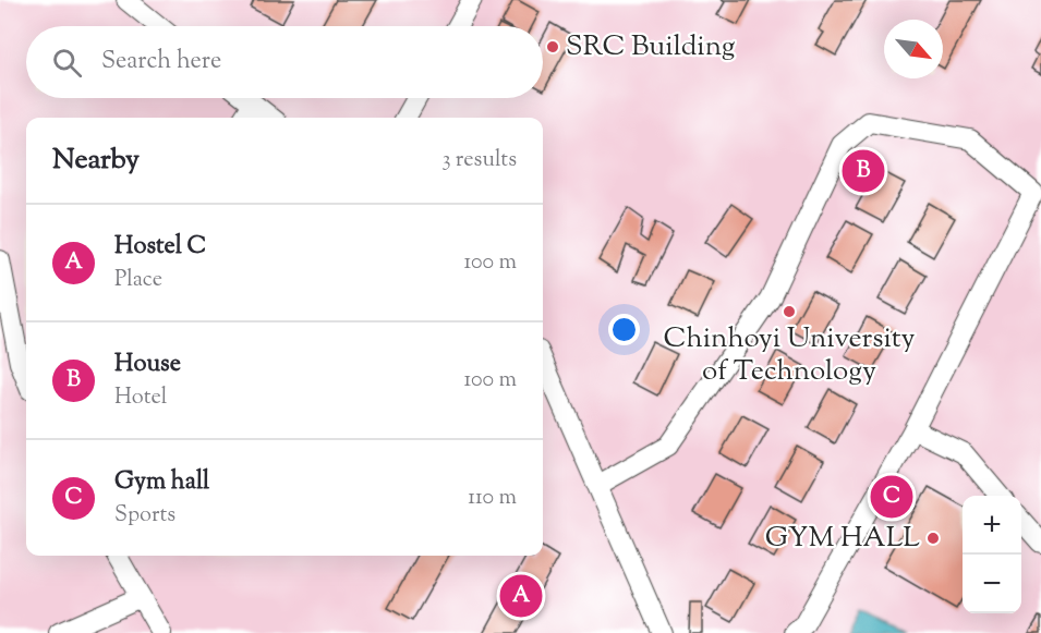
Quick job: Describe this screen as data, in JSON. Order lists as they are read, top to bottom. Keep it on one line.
{"places":["SRC Building","Chinhoyi University of Technology","GYM HALL"],"north":"bottom right","page":{"search":"Search here","heading":["Nearby","3 results"],"pins":["B","C","A"],"list":[{"mark":"A","name":"Hostel C","note":"Place","value":"100 m"},{"mark":"B","name":"House","note":"Hotel","value":"100 m"},{"mark":"C","name":"Gym hall","note":"Sports","value":"110 m"}],"map_buttons":["+","−"]}}
